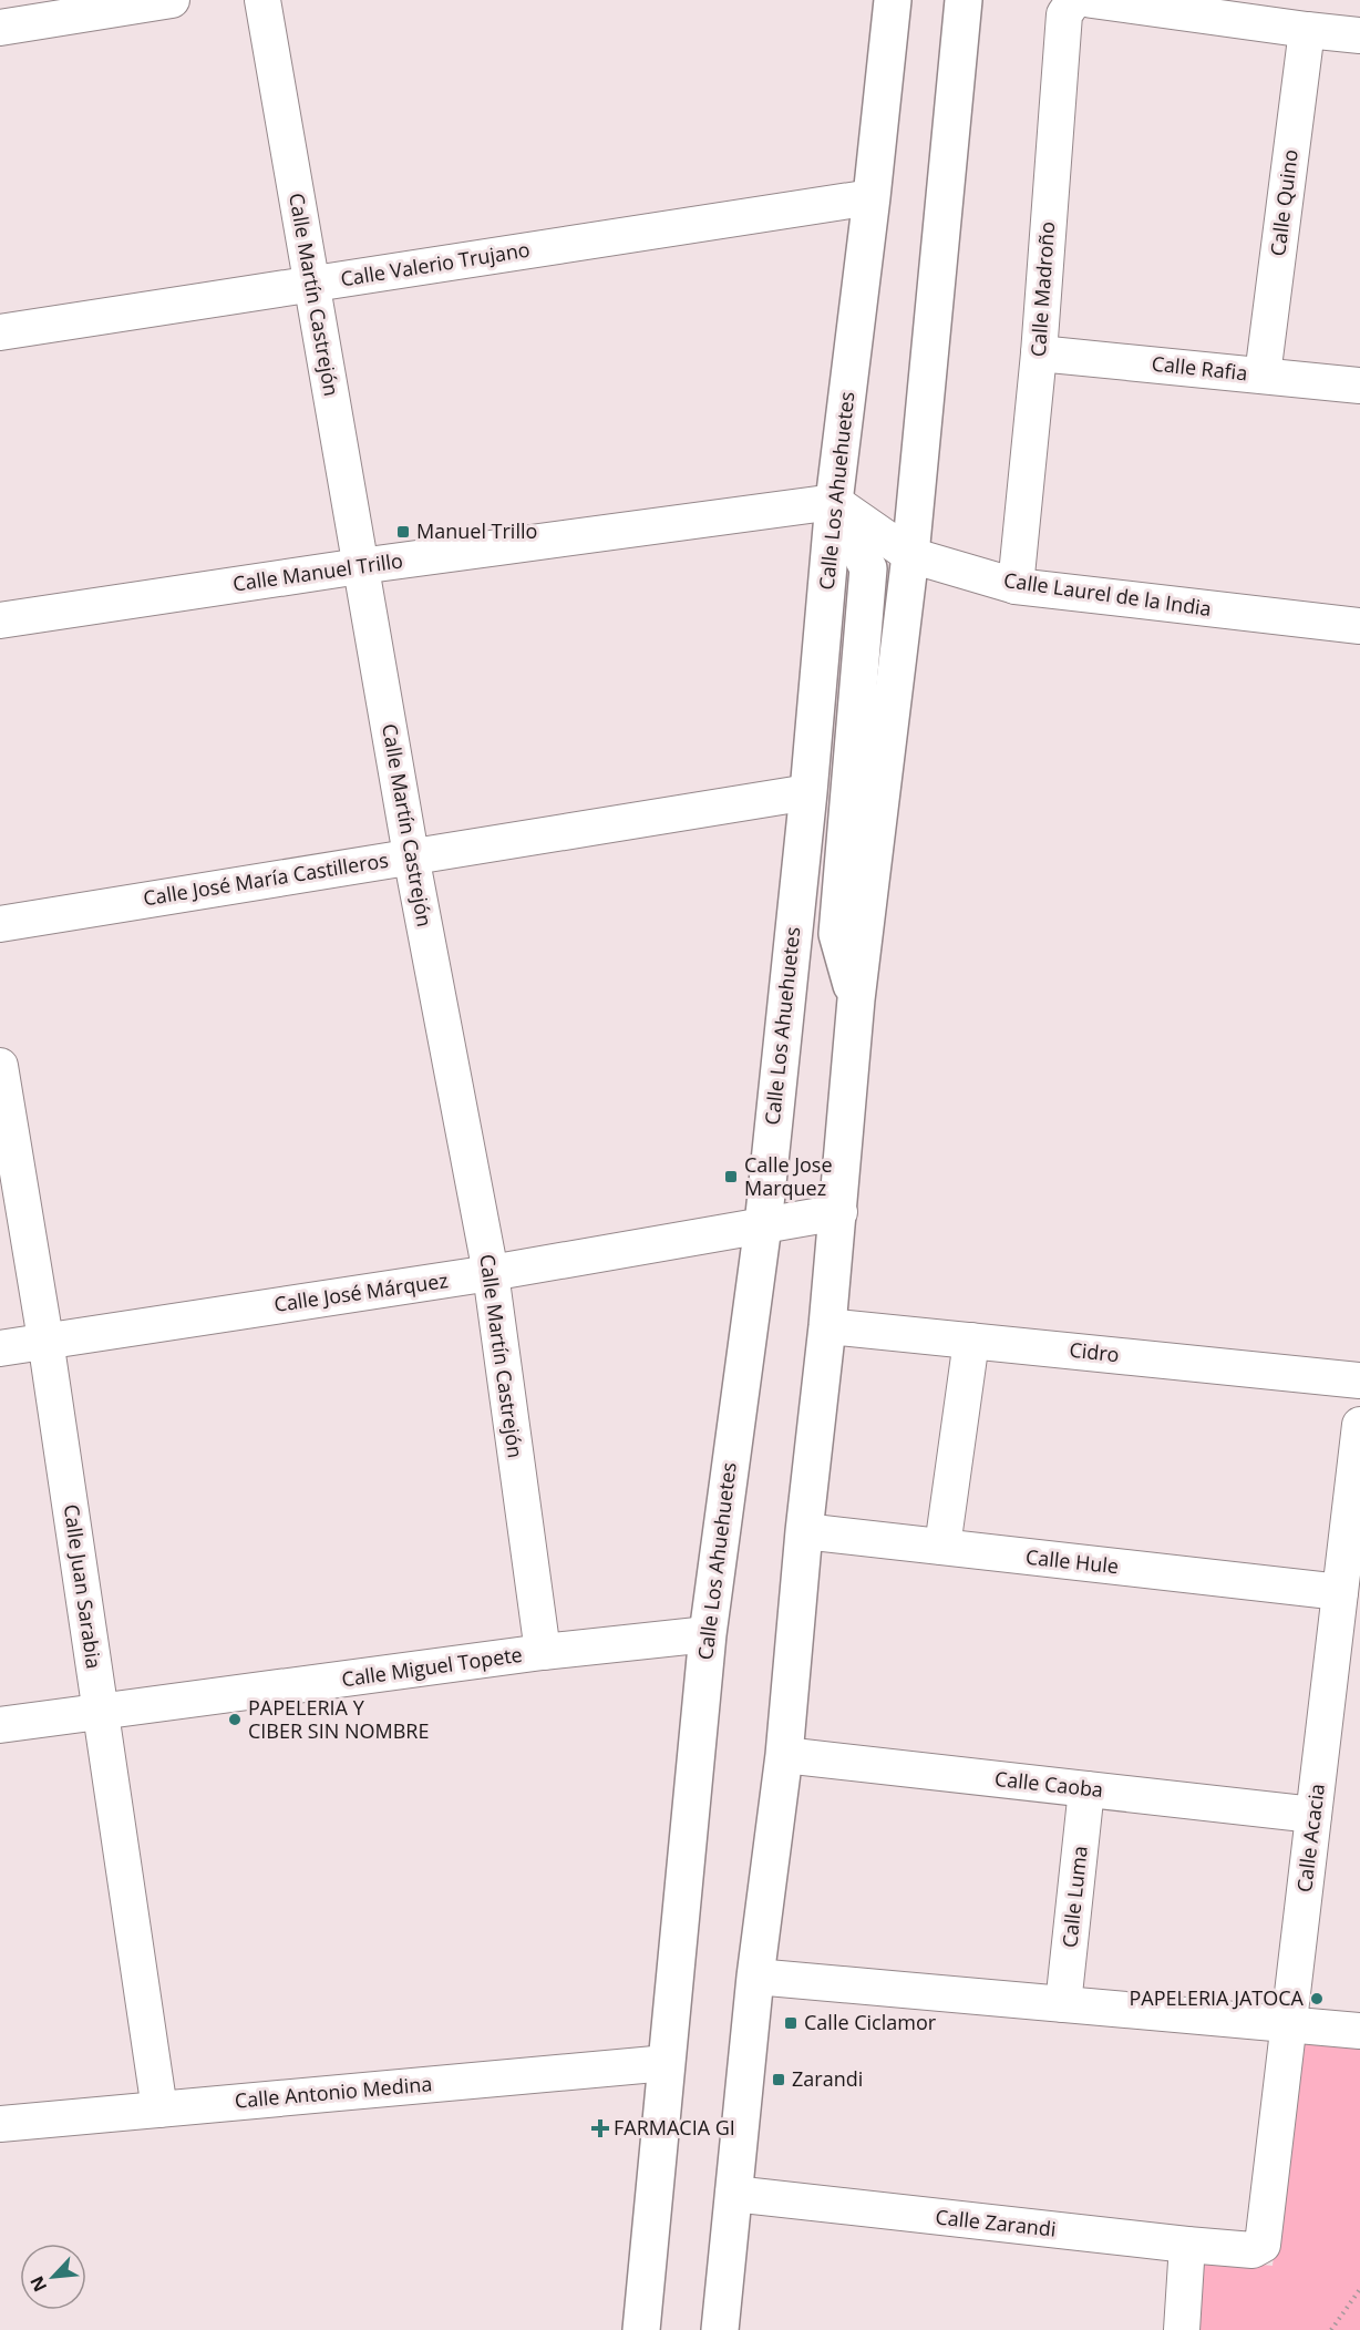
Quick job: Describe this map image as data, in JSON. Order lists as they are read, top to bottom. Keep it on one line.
{"streets":{"street":["Calle Quino","Calle Valerio Trujano","Calle Madroño","Calle Martín Castrejón","Calle Rafia","Calle Los Ahuehuetes","Calle Manuel Trillo","Calle Laurel de la India","Calle José María Castilleros","Calle José Márquez","Cidro","Calle Hule","Calle Juan Sarabia","Calle Miguel Topete","Calle Caoba","Calle Acacia","Calle Luma","Calle Antonio Medina","Calle Zarandi"]},"crossings":[["Calle Quino","Calle Rafia"],["Calle Valerio Trujano","Calle Martín Castrejón"],["Calle Valerio Trujano","Calle Los Ahuehuetes"],["Calle Madroño","Calle Rafia"],["Calle Madroño","Calle Laurel de la India"],["Calle Martín Castrejón","Calle Manuel Trillo"],["Calle Martín Castrejón","Calle José María Castilleros"],["Calle Martín Castrejón","Calle José Márquez"],["Calle Martín Castrejón","Calle Miguel Topete"],["Calle Los Ahuehuetes","Calle Manuel Trillo"],["Calle Los Ahuehuetes","Calle Laurel de la India"],["Calle Los Ahuehuetes","Calle José María Castilleros"],["Calle Los Ahuehuetes","Calle José Márquez"],["Calle Los Ahuehuetes","Calle Miguel Topete"],["Calle Los Ahuehuetes","Calle Antonio Medina"],["Calle Manuel Trillo","Calle Laurel de la India"],["Calle José Márquez","Calle Juan Sarabia"],["Calle Hule","Calle Acacia"],["Calle Juan Sarabia","Calle Miguel Topete"],["Calle Juan Sarabia","Calle Antonio Medina"],["Calle Caoba","Calle Acacia"],["Calle Caoba","Calle Luma"],["Calle Acacia","Calle Zarandi"]],"places":{"transit":["Manuel Trillo","Calle Jose Marquez","Calle Ciclamor","Zarandi"],"other":["PAPELERIA Y CIBER SIN NOMBRE","PAPELERIA JATOCA"],"health":["FARMACIA GI"]},"north":"bottom left"}
